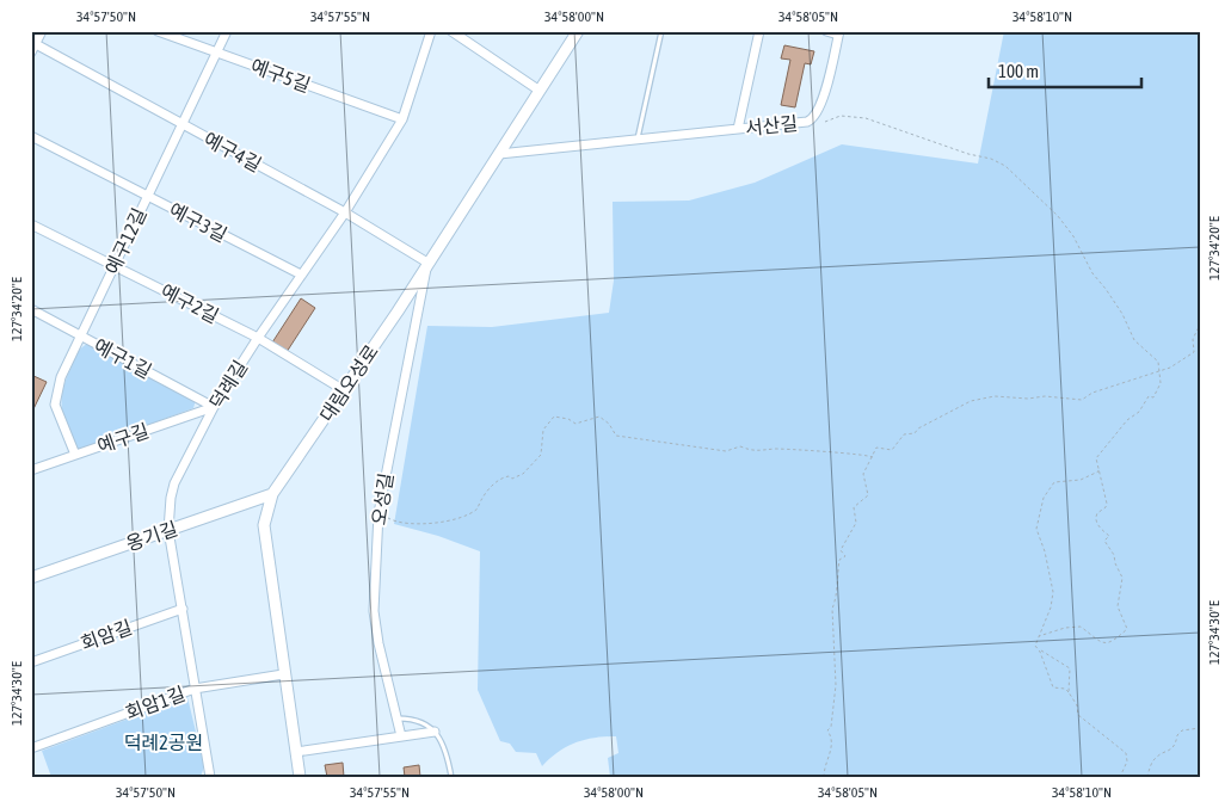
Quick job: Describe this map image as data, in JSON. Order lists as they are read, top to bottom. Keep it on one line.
{"streets":{"street":["예구5길","서산길","예구4길","예구3길","예구12길","예구2길","예구1길","대림오성로","덕례길","예구길","오성길","옹기길","회암길","회암1길"]},"crossings":[["예구5길","예구12길"],["예구5길","덕례길"],["서산길","대림오성로"],["예구4길","예구12길"],["예구4길","대림오성로"],["예구4길","덕례길"],["예구4길","오성길"],["예구3길","예구12길"],["예구3길","덕례길"],["예구12길","예구2길"],["예구12길","예구1길"],["예구12길","예구길"],["예구2길","대림오성로"],["예구2길","덕례길"],["예구1길","덕례길"],["예구1길","예구길"],["대림오성로","오성길"],["대림오성로","옹기길"],["대림오성로","회암1길"],["덕례길","예구길"],["덕례길","옹기길"],["덕례길","회암길"],["덕례길","회암1길"]],"parks":["덕례2공원"],"scale_bar":"100 m","coordinates":["34°57'50\"N","34°57'55\"N","34°58'00\"N","34°58'05\"N","34°58'10\"N","127°34'20\"E","127°34'30\"E"]}
